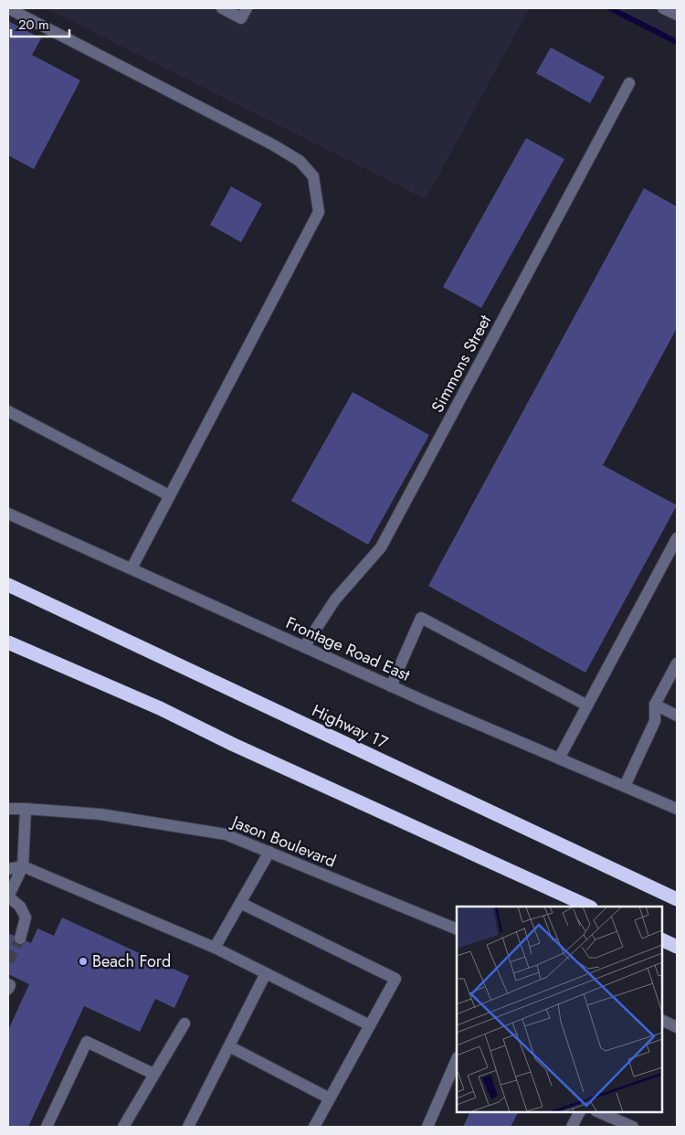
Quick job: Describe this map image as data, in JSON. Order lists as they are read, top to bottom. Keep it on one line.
{"streets":{"highway":["Highway 17"],"street":["Simmons Street","Frontage Road East","Jason Boulevard"]},"crossings":[["Simmons Street","Frontage Road East"]],"places":["Beach Ford"],"scale_bar":"20 m"}
